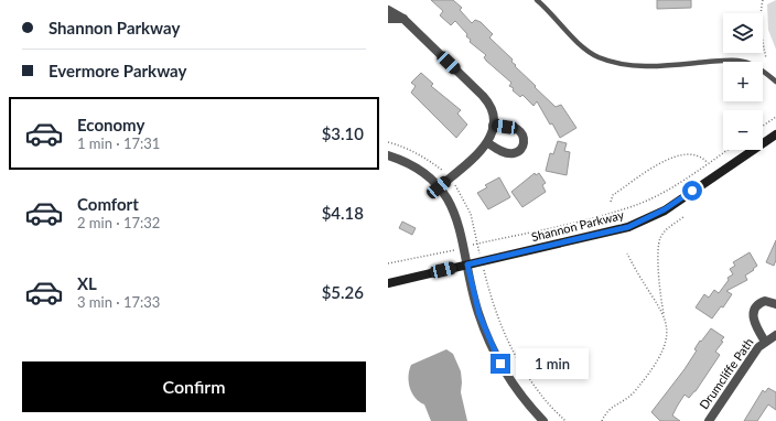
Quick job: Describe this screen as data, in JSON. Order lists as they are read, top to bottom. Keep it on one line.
{"streets":{"street":["Shannon Parkway","Drumcliffe Path"]},"page":{"banner":["Shannon Parkway","Evermore Parkway"],"map_buttons":["+","−"],"list":[{"name":"Economy","note":"1 min · 17:31","value":"$3.10"},{"name":"Comfort","note":"2 min · 17:32","value":"$4.18"},{"name":"XL","note":"3 min · 17:33","value":"$5.26"}],"bubble":"1 min","buttons":"Confirm"}}
